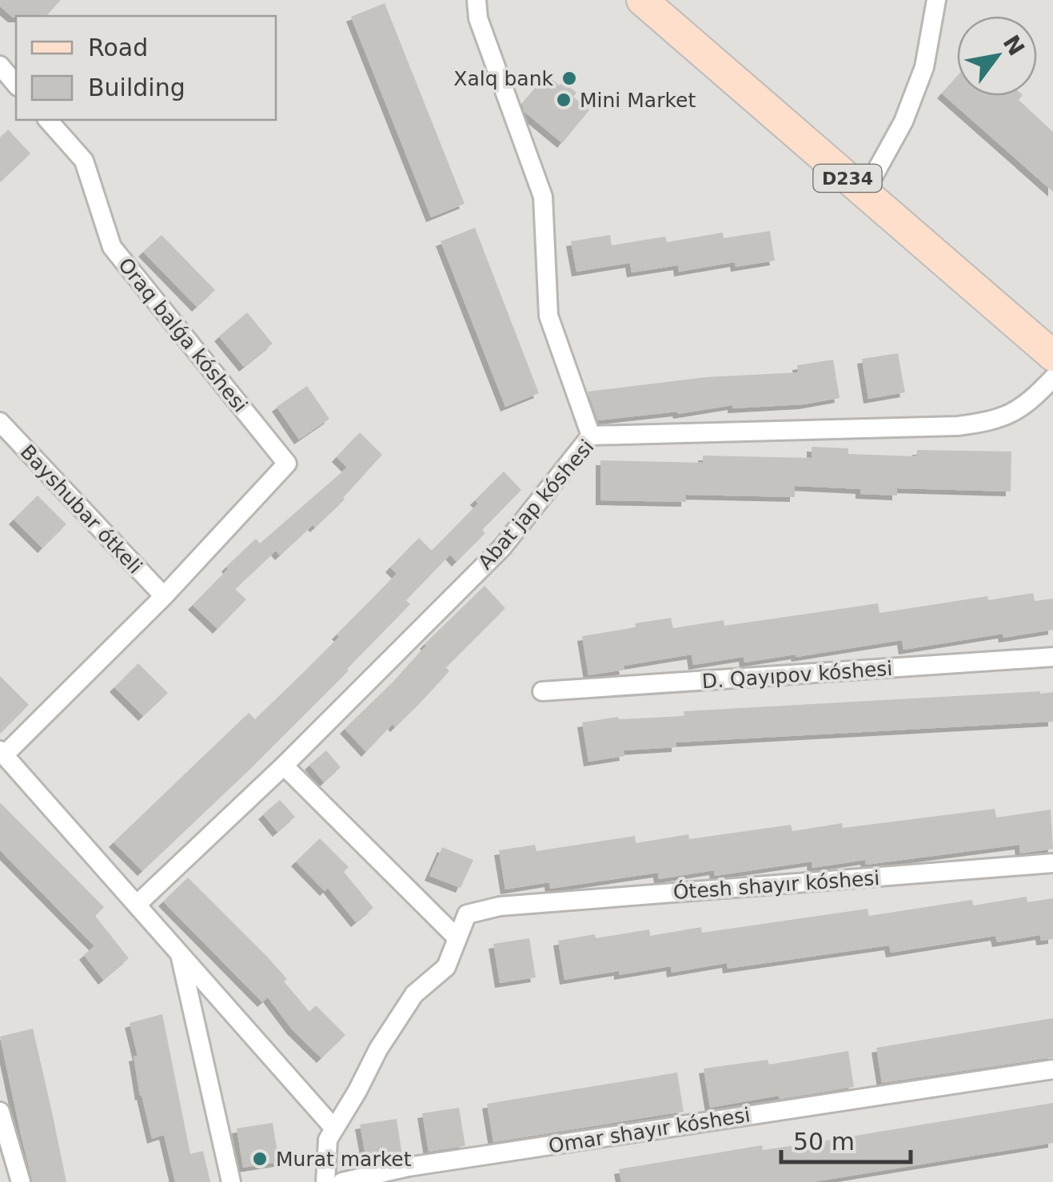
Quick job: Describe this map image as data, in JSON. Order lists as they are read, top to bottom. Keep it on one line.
{"streets":{"main road":["D234"],"street":["Oraq balǵa kóshesi","Abat jap kóshesi","Bayshubar ótkeli","D. Qayıpov kóshesi","Ótesh shayır kóshesi","Omar shayır kóshesi"]},"crossings":[["Oraq balǵa kóshesi","Bayshubar ótkeli"]],"places":["Xalq bank","Mini Market","Murat market"],"legend":["Road","Building"],"scale_bar":"50 m","north":"top right"}
